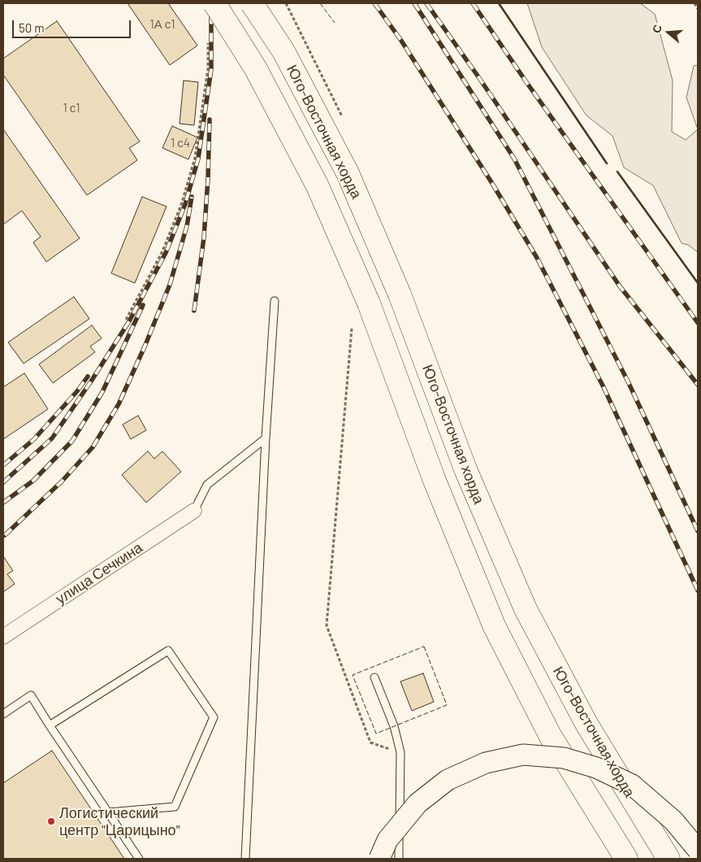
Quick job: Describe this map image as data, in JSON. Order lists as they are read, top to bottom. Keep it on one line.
{"streets":{"main road":["Юго-Восточная хорда"],"street":["улица Сечкина"]},"places":["Логистический центр \"Царицыно\""],"house_numbers":["1А с1","1 с1","1 с4"],"scale_bar":"50 m","north":"left"}
